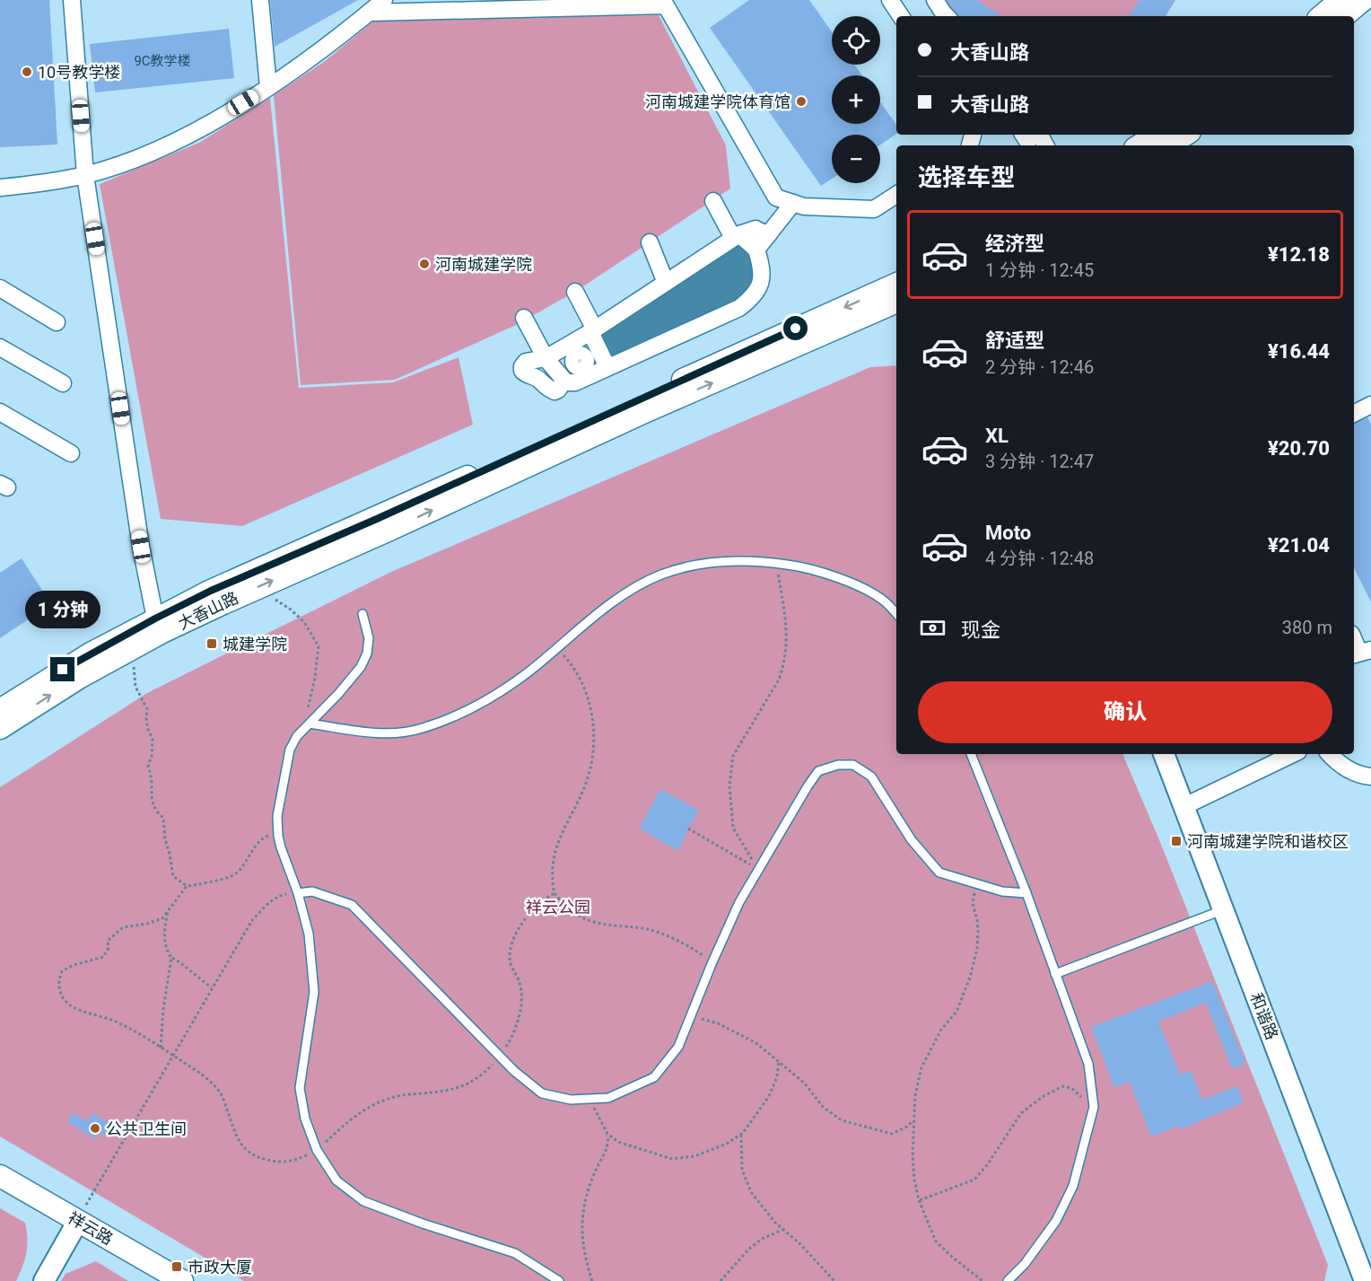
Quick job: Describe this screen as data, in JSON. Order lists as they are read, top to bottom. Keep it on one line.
{"streets":{"main road":["大香山路","祥云路"],"street":["和谐路"]},"parks":["祥云公园"],"places":{"other":["10号教学楼","河南城建学院体育馆","河南城建学院","公共卫生间"],"transit":["城建学院","河南城建学院和谐校区","市政大厦"]},"house_numbers":["9C教学楼"],"page":{"map_buttons":["+","−"],"banner":["大香山路","大香山路"],"heading":"选择车型","list":[{"name":"经济型","note":"1 分钟 · 12:45","value":"¥12.18"},{"name":"舒适型","note":"2 分钟 · 12:46","value":"¥16.44"},{"name":"XL","note":"3 分钟 · 12:47","value":"¥20.70"},{"name":"Moto","note":"4 分钟 · 12:48","value":"¥21.04"}],"bubble":"1 分钟","pay":["现金","380 m"],"buttons":"确认"}}
